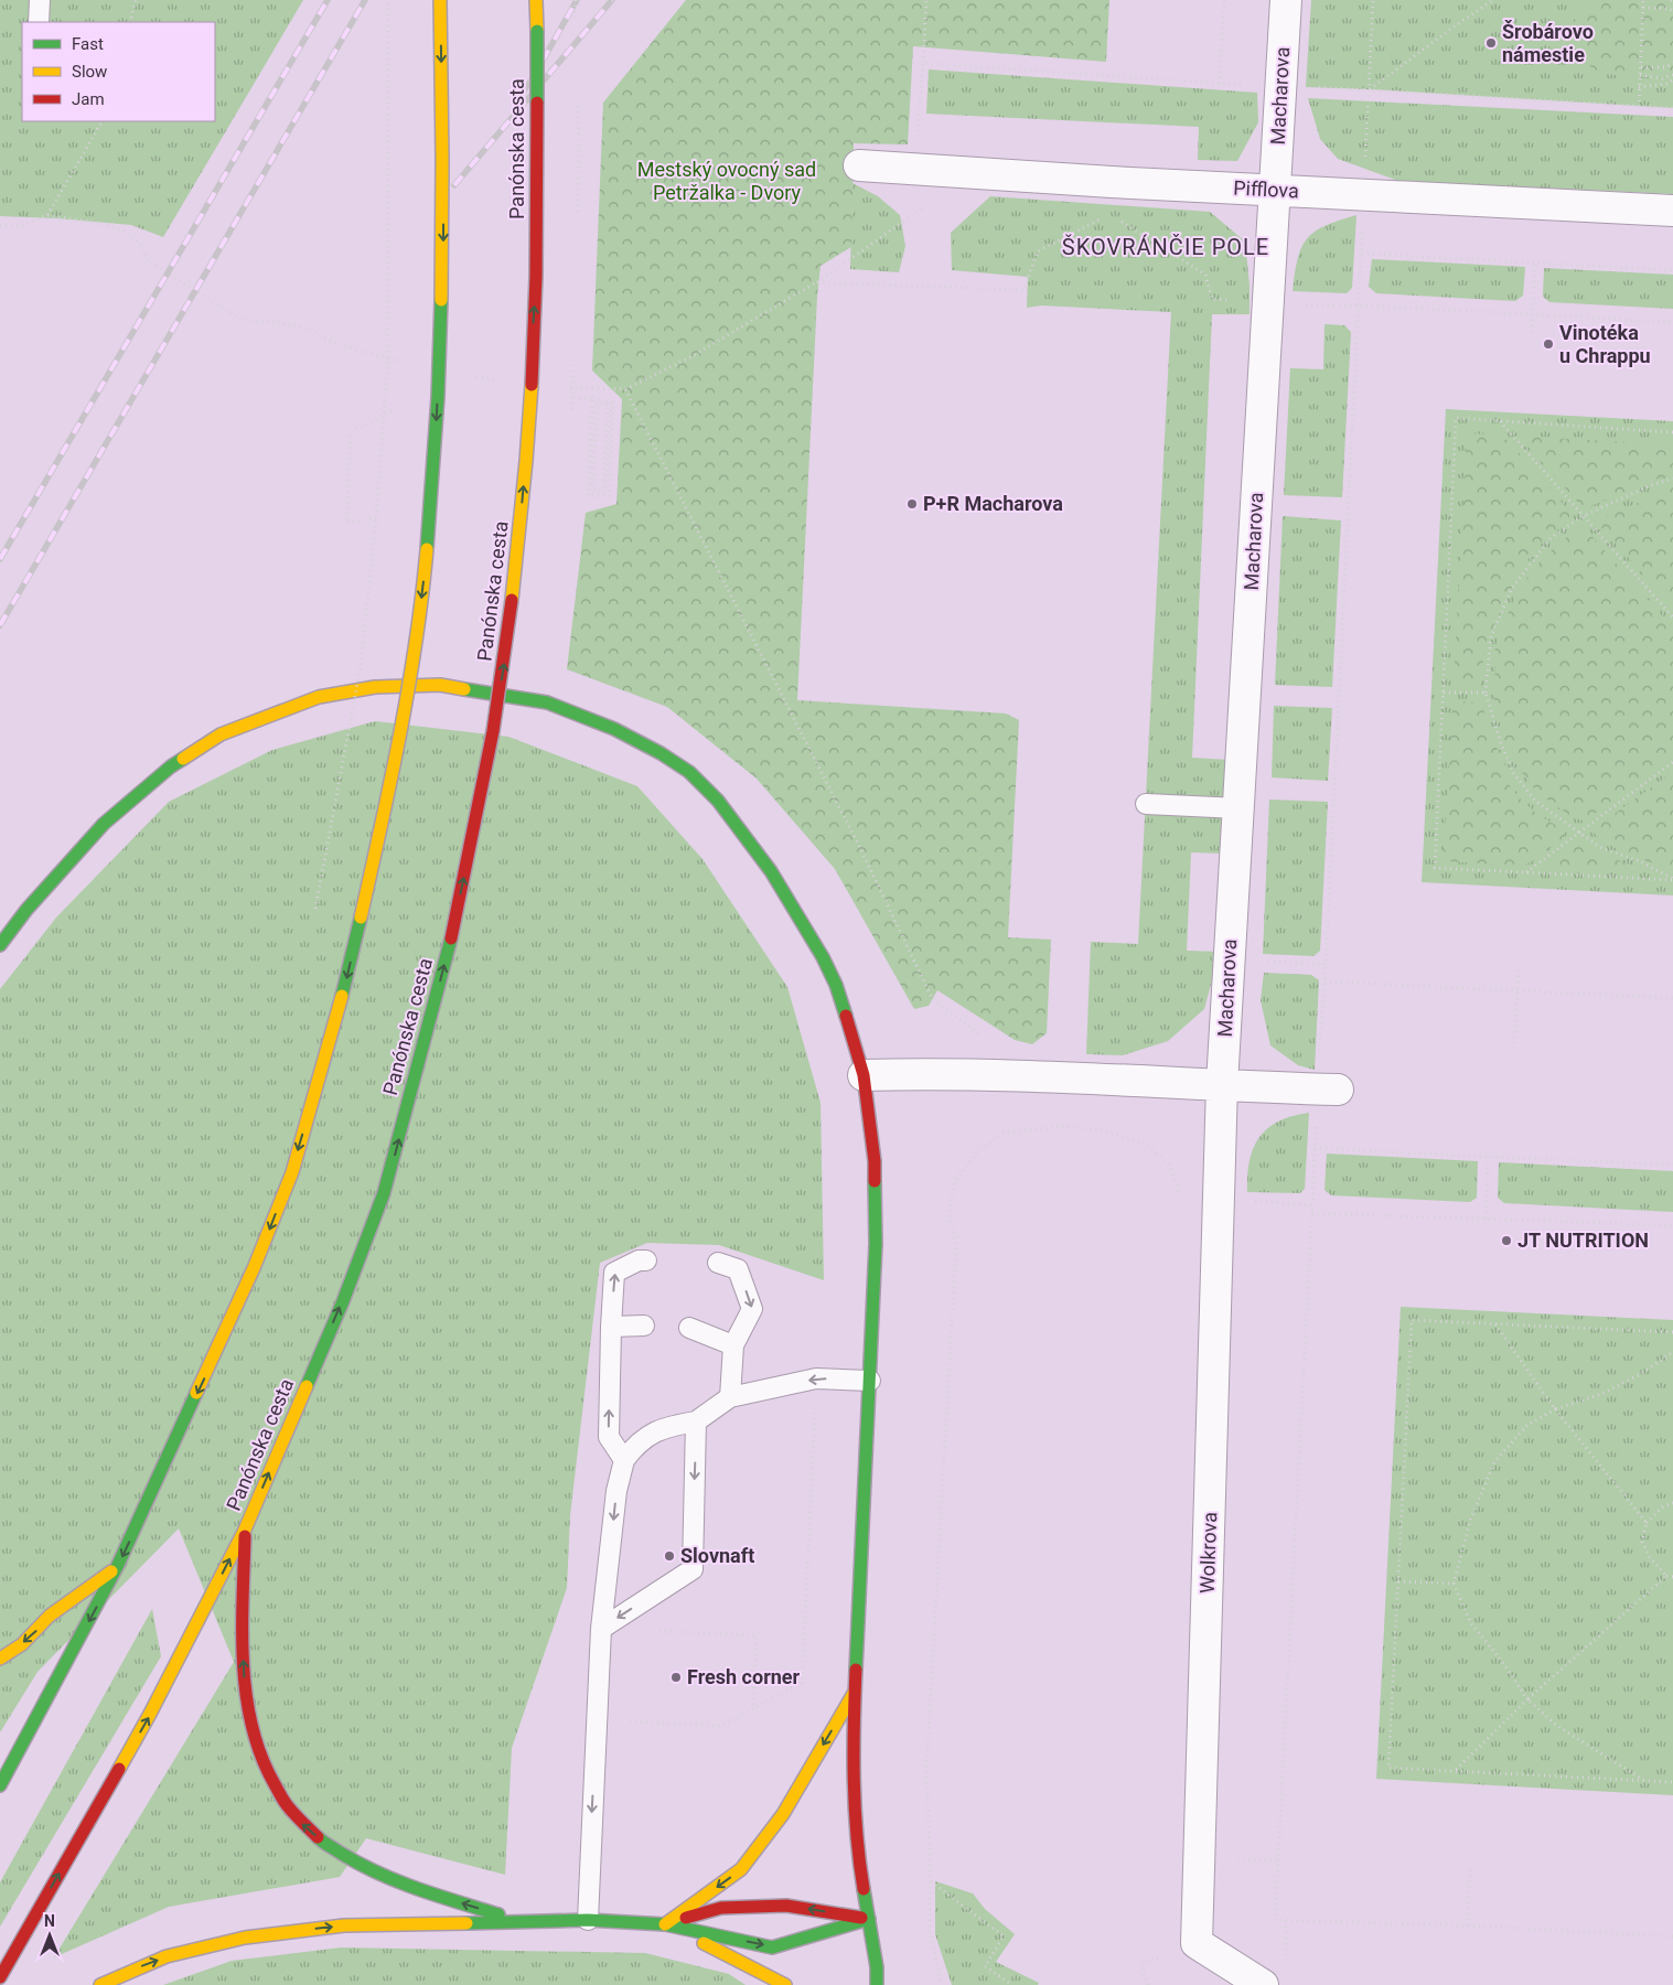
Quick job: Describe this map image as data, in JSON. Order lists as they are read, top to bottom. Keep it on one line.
{"streets":{"street":["Macharova","Panónska cesta","Pifflova","Wolkrova"]},"crossings":[["Macharova","Pifflova"],["Macharova","Wolkrova"]],"districts":["ŠKOVRÁNČIE POLE"],"parks":["Mestský ovocný sad Petržalka - Dvory"],"places":["Šrobárovo námestie","Vinotéka u Chrappu","P+R Macharova","JT NUTRITION","Slovnaft","Fresh corner"],"legend":["Fast","Slow","Jam"],"north":"top"}
